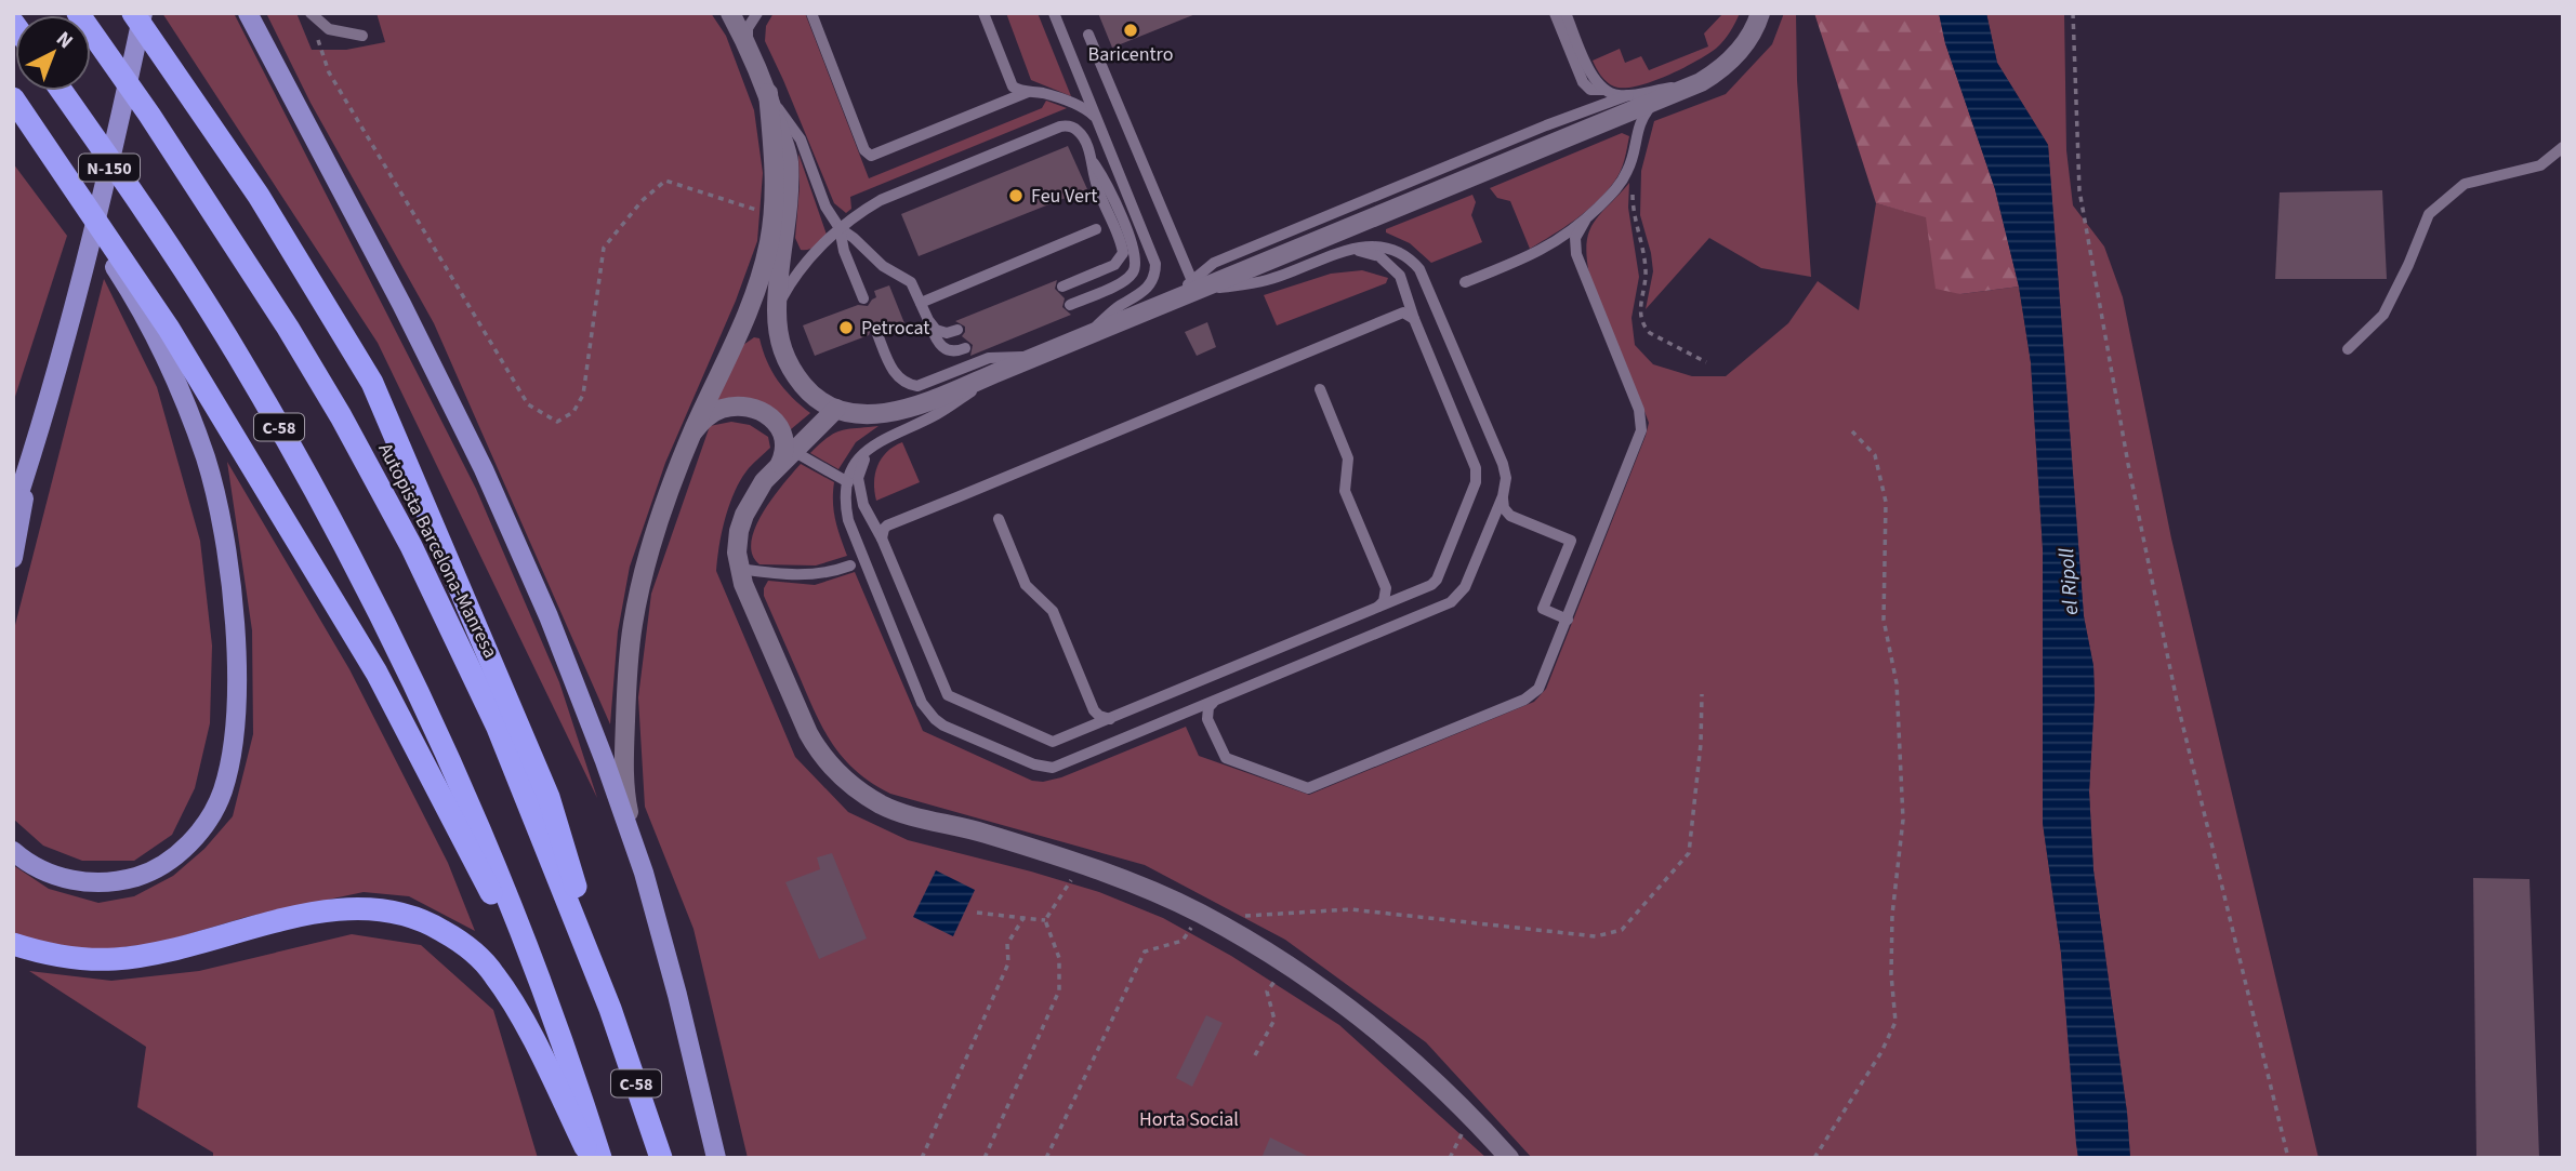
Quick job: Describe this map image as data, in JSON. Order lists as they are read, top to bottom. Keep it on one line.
{"streets":{"highway":["C-58","Autopista Barcelona-Manresa"],"main road":["N-150"]},"water":["el Ripoll"],"parks":["Horta Social"],"places":["Baricentro","Feu Vert","Petrocat"],"north":"top right"}
